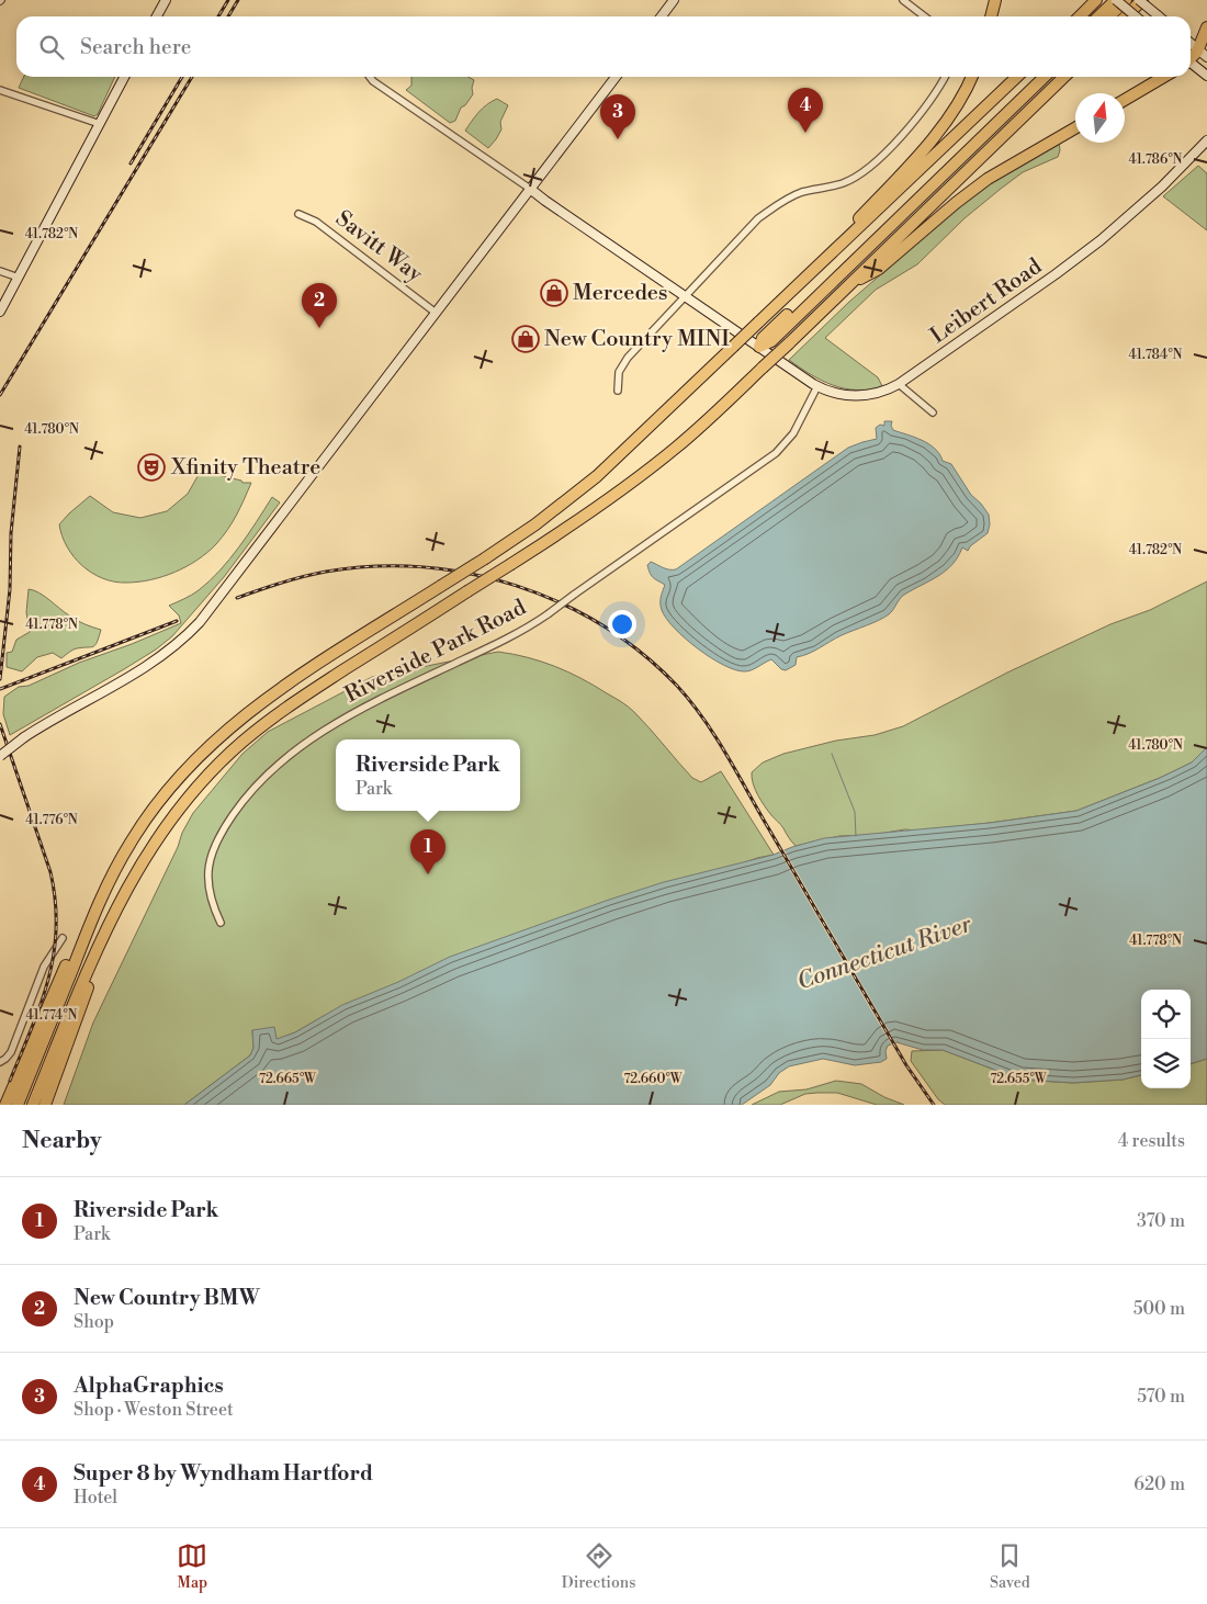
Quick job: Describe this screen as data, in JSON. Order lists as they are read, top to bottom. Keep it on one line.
{"streets":{"main road":["Leibert Road"],"street":["Savitt Way","Riverside Park Road"]},"crossings":[["Leibert Road","Riverside Park Road"]],"water":["Connecticut River"],"places":{"shop":["Mercedes","New Country MINI"],"theatre":["Xfinity Theatre"]},"north":"top","page":{"search":"Search here","pins":["4","3","2","1"],"popup":["Riverside Park","Park"],"heading":["Nearby","4 results"],"list":[{"mark":"1","name":"Riverside Park","note":"Park","value":"370 m"},{"mark":"2","name":"New Country BMW","note":"Shop","value":"500 m"},{"mark":"3","name":"AlphaGraphics","note":"Shop · Weston Street","value":"570 m"},{"mark":"4","name":"Super 8 by Wyndham Hartford","note":"Hotel","value":"620 m"}],"nav":["Map","Directions","Saved"]},"coordinates":["41.786°N","41.782°N","41.784°N","41.780°N","41.778°N","41.776°N","41.774°N","72.665°W","72.660°W","72.655°W"]}
